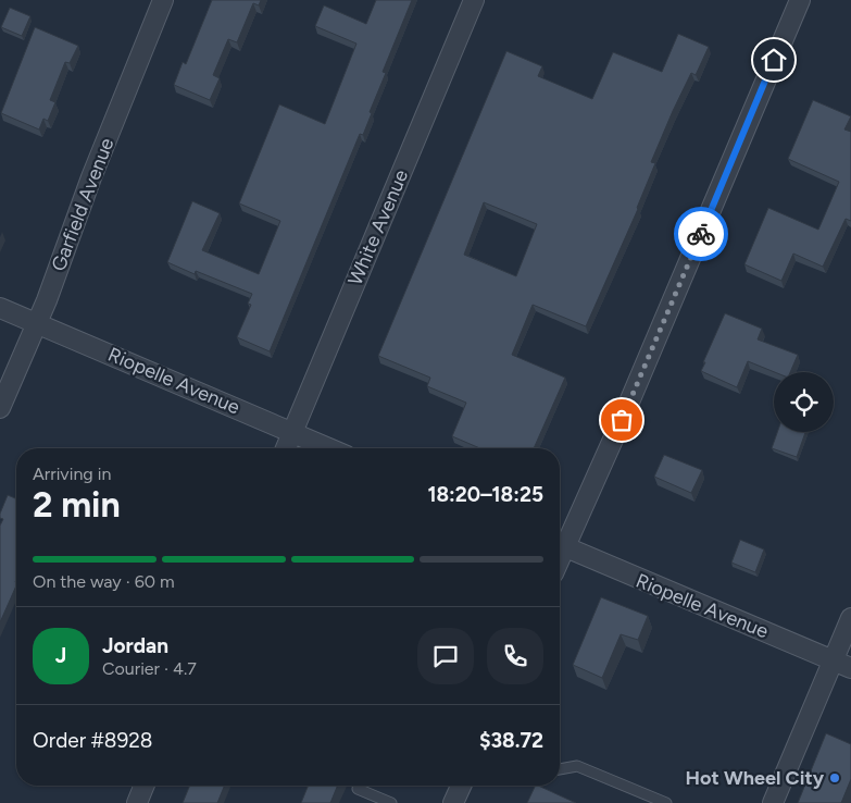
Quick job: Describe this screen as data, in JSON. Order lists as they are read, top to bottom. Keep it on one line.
{"streets":{"street":["Garfield Avenue","White Avenue","Riopelle Avenue"]},"crossings":[["Garfield Avenue","Riopelle Avenue"],["White Avenue","Riopelle Avenue"]],"places":["Hot Wheel City"],"page":{"heading":["2 min","Arriving in","18:20–18:25"],"panel":["Jordan","Courier · 4.7","Order #8928","$38.72"],"bar":"On the way · 60 m","round":"J"}}
